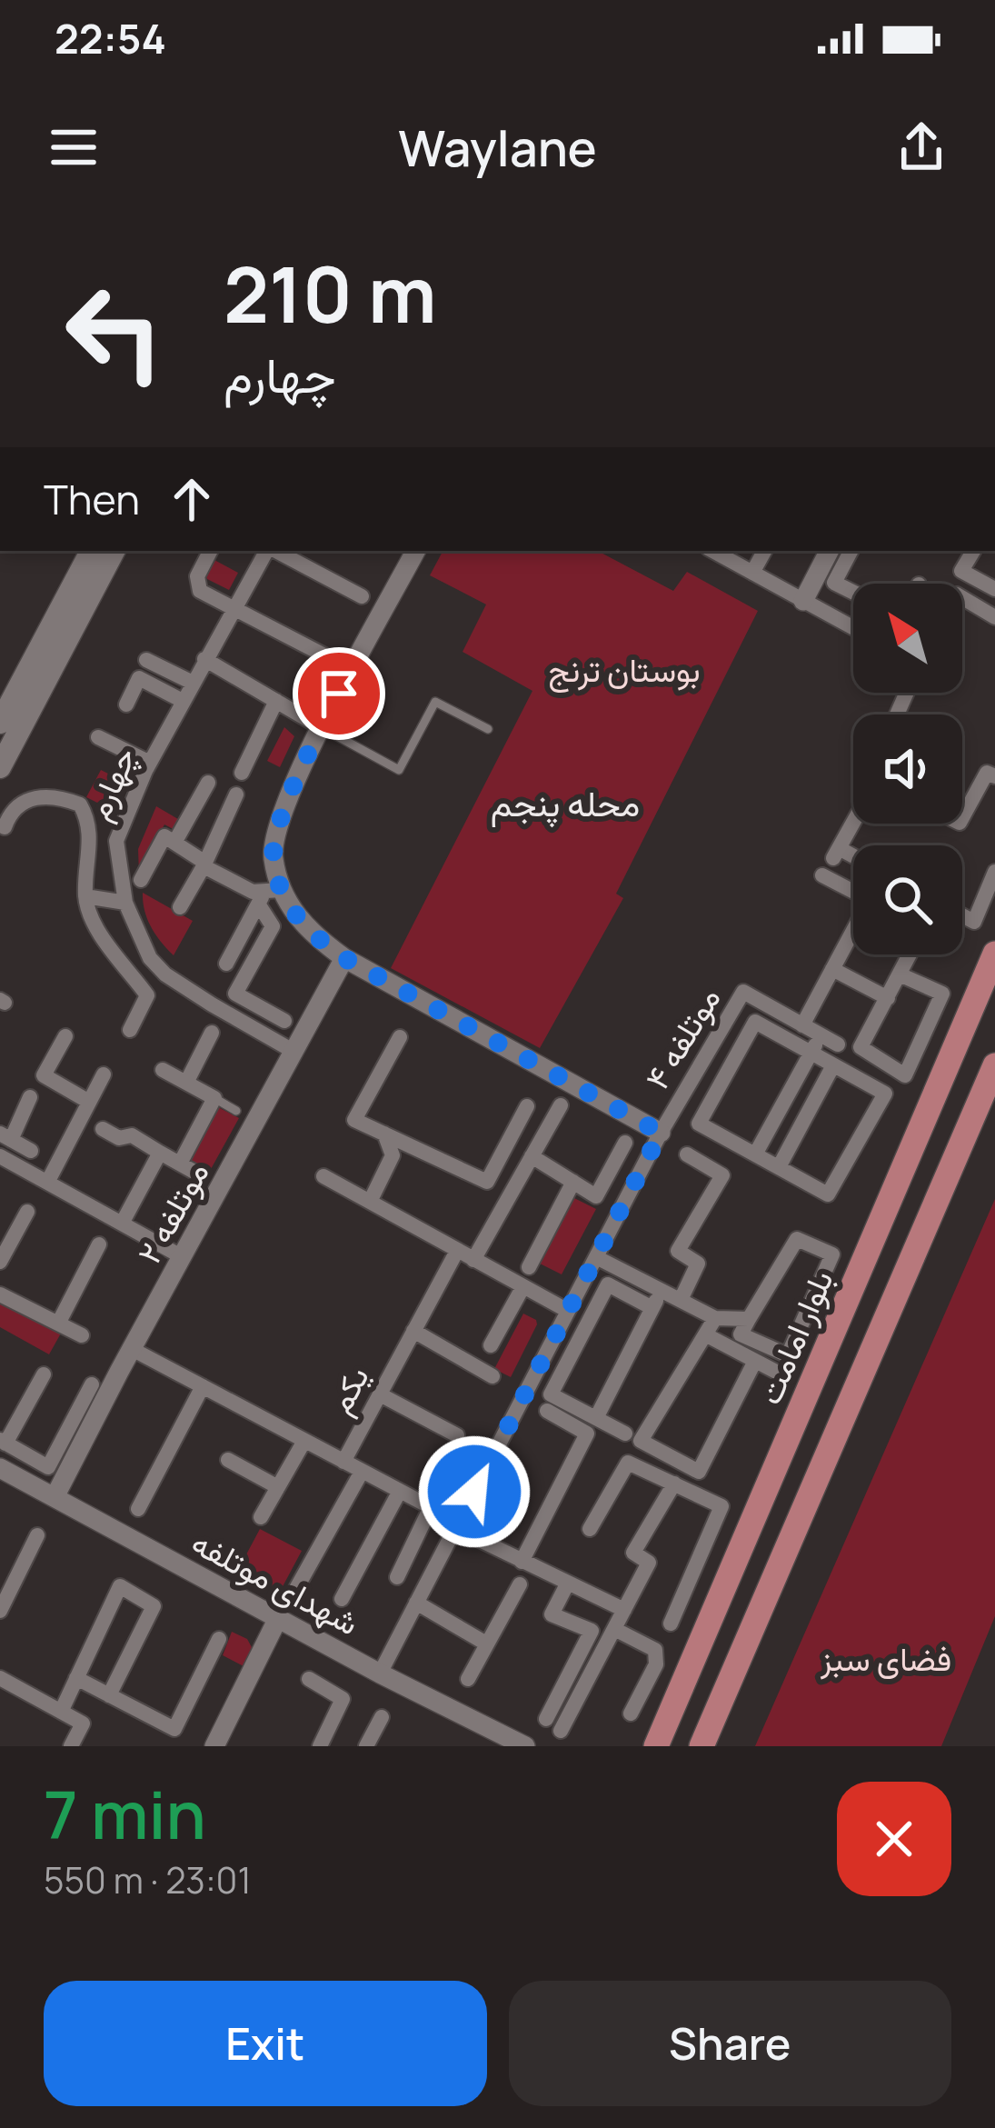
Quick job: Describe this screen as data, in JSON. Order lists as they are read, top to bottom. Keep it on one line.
{"streets":{"main road":["بلوار امامت"],"street":["چهارم","موتلفه ۴","موتلفه ۲","یکم","شهدای موتلفه"]},"crossings":[["چهارم","موتلفه ۲"],["موتلفه ۴","شهدای موتلفه"],["موتلفه ۲","یکم"],["موتلفه ۲","شهدای موتلفه"]],"districts":["محله پنجم"],"parks":["بوستان ترنج","فضای سبز"],"north":"top left","page":{"status":"22:54","header":"Waylane","turn":["210 m","چهارم"],"then":"Then","heading":["7 min","550 m · 23:01"],"buttons":["Exit","Share"]}}
